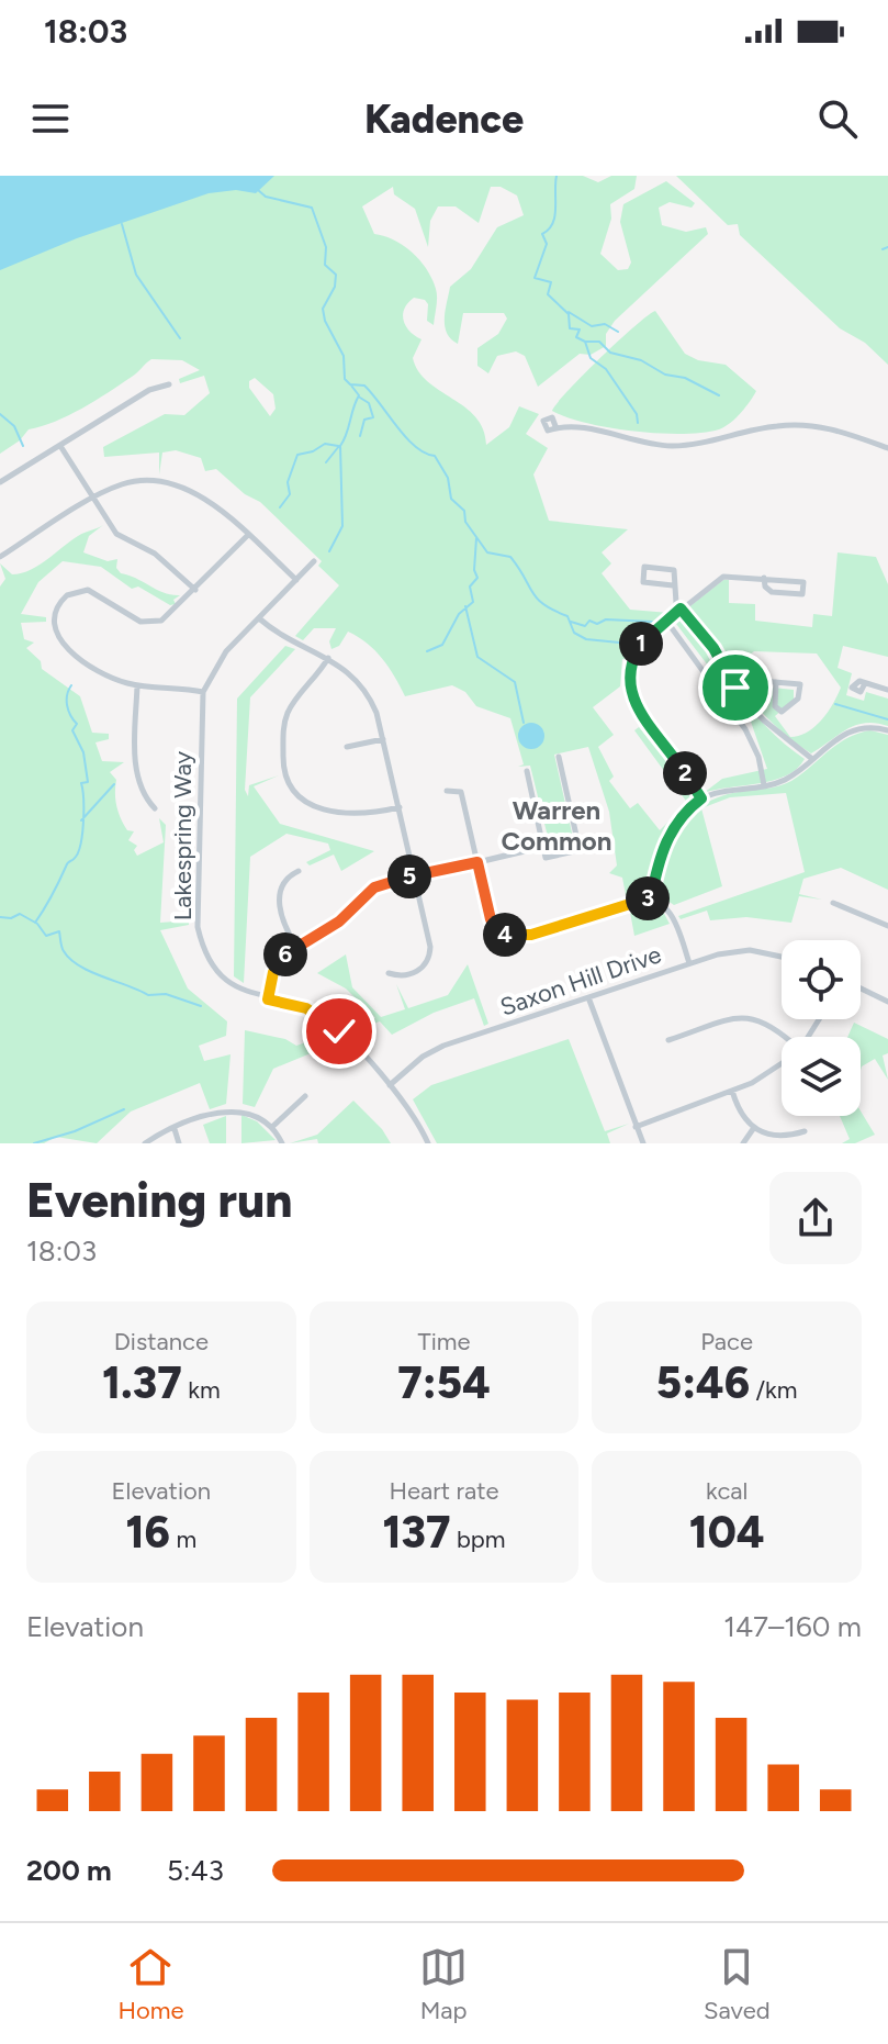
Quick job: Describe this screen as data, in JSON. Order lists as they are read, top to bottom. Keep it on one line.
{"streets":{"street":["Lakespring Way","Saxon Hill Drive"]},"crossings":[["Lakespring Way","Saxon Hill Drive"]],"districts":["Warren Common"],"page":{"status":"18:03","header":"Kadence","pins":["1","2","5","3","4","6"],"heading":["Evening run","18:03"],"stats":[["Distance","1.37 km"],["Time","7:54"],["Pace","5:46 /km"],["Elevation","16 m"],["Heart rate","137 bpm"],["kcal","104"]],"chart":["Elevation","147–160 m"],"list":[{"name":"200 m","note":"5:43"}],"tabs":["Home","Map","Saved"]}}
